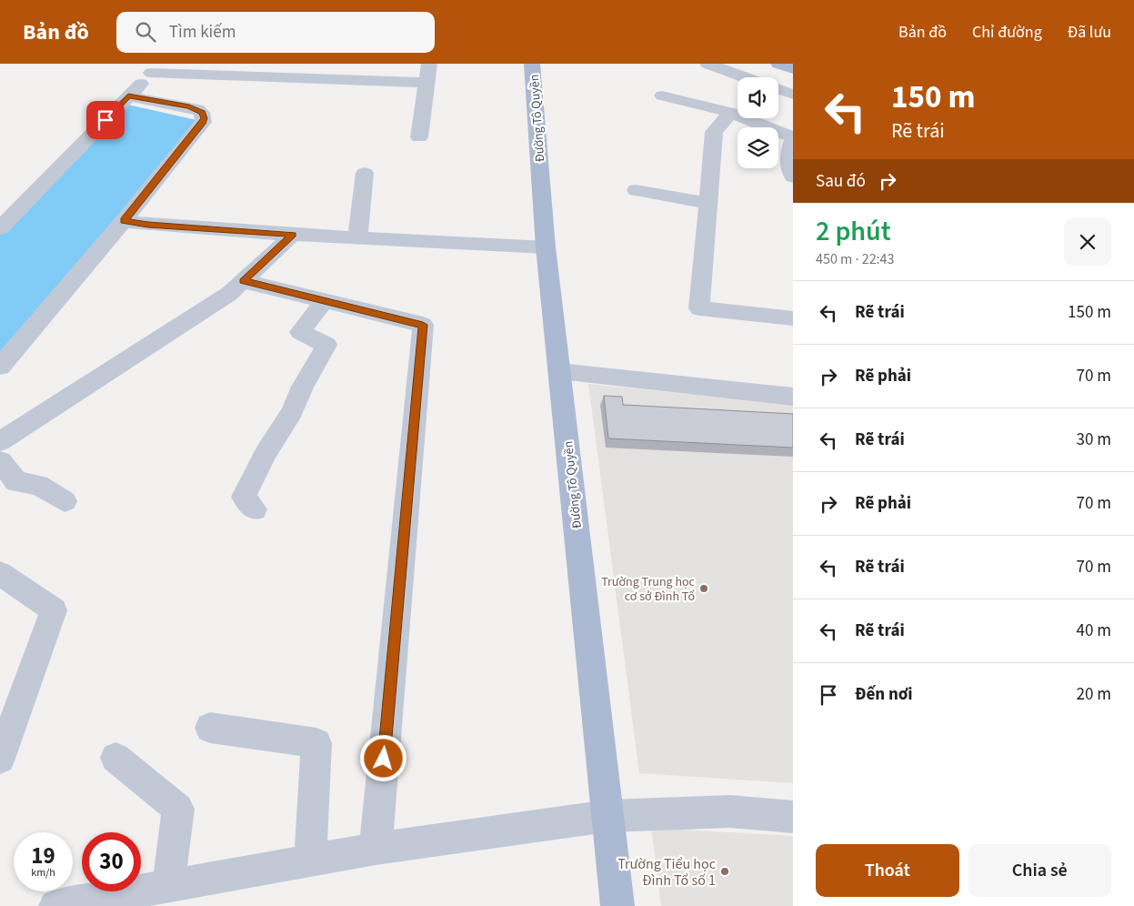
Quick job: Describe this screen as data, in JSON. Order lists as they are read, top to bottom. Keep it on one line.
{"streets":{"main road":["Đường Tô Quyền"]},"places":["Trường Trung học cơ sở Đình Tổ","Trường Tiểu học Đình Tổ số 1"],"page":{"header":"Bản đồ","search":"Tìm kiếm","nav":["Bản đồ","Chỉ đường","Đã lưu"],"turn":["150 m","Rẽ trái"],"then":"Sau đó","heading":["2 phút","450 m · 22:43"],"list":[{"name":"Rẽ trái","value":"150 m"},{"name":"Rẽ phải","value":"70 m"},{"name":"Rẽ trái","value":"30 m"},{"name":"Rẽ phải","value":"70 m"},{"name":"Rẽ trái","value":"70 m"},{"name":"Rẽ trái","value":"40 m"},{"name":"Đến nơi","value":"20 m"}],"speed":"19 km/h","limit":"30","buttons":["Thoát","Chia sẻ"]}}
